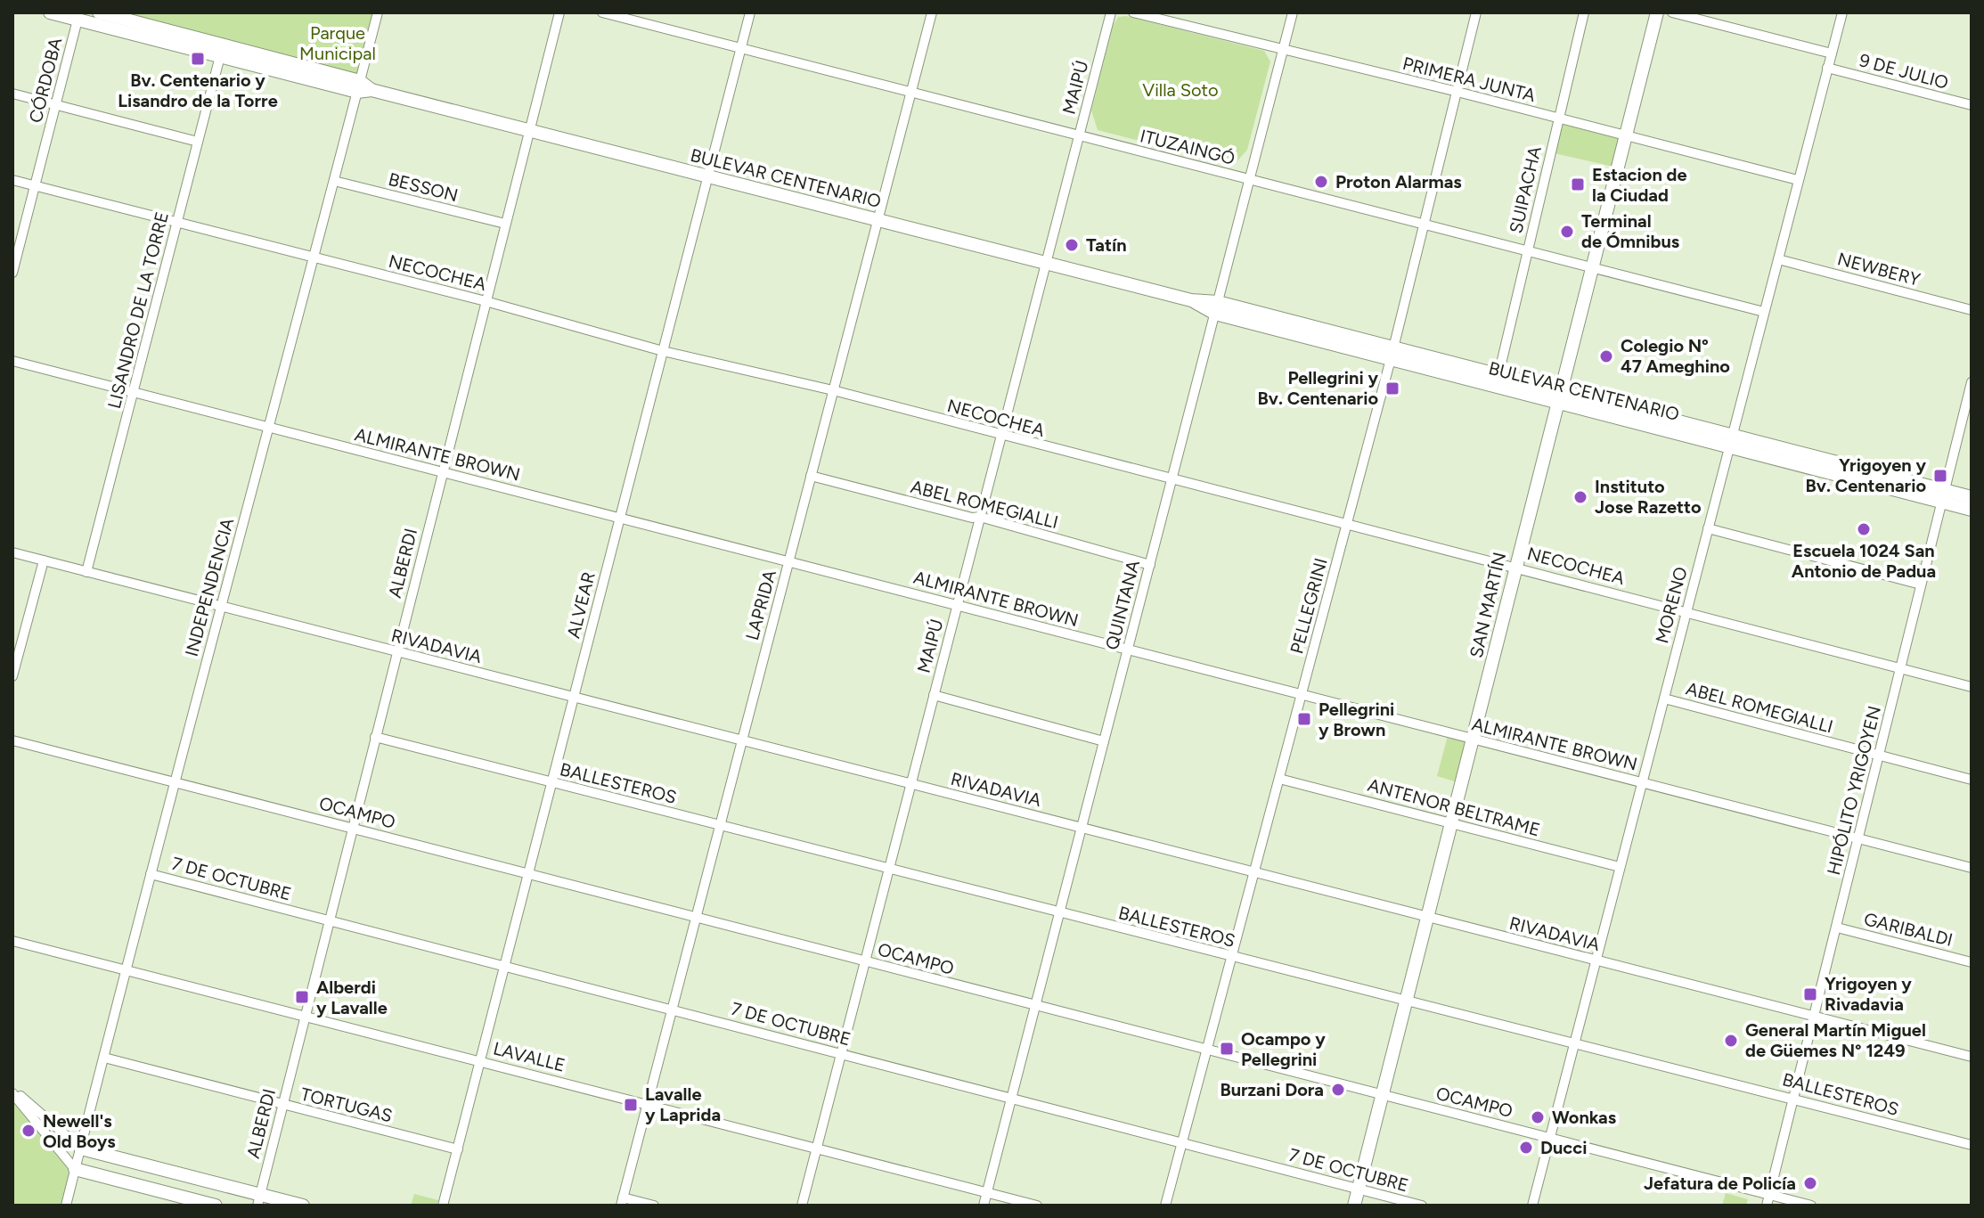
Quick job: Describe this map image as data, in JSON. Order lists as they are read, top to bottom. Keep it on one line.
{"streets":{"main road":["BULEVAR CENTENARIO","SAN MARTÍN"],"street":["9 DE JULIO","PRIMERA JUNTA","CÓRDOBA","MAIPÚ","ITUZAINGÓ","BESSON","SUIPACHA","NEWBERY","NECOCHEA","LISANDRO DE LA TORRE","ALMIRANTE BROWN","ABEL ROMEGIALLI","ALBERDI","INDEPENDENCIA","ALVEAR","LAPRIDA","QUINTANA","MORENO","PELLEGRINI","RIVADAVIA","BALLESTEROS","HIPÓLITO YRIGOYEN","ANTENOR BELTRAME","OCAMPO","7 DE OCTUBRE","GARIBALDI","LAVALLE","TORTUGAS"]},"crossings":[["9 DE JULIO","MORENO"],["PRIMERA JUNTA","SUIPACHA"],["PRIMERA JUNTA","QUINTANA"],["PRIMERA JUNTA","SAN MARTÍN"],["PRIMERA JUNTA","MORENO"],["PRIMERA JUNTA","PELLEGRINI"],["CÓRDOBA","BULEVAR CENTENARIO"],["CÓRDOBA","NECOCHEA"],["MAIPÚ","ITUZAINGÓ"],["MAIPÚ","BULEVAR CENTENARIO"],["MAIPÚ","NECOCHEA"],["MAIPÚ","ALMIRANTE BROWN"],["MAIPÚ","ABEL ROMEGIALLI"],["MAIPÚ","RIVADAVIA"],["MAIPÚ","BALLESTEROS"],["MAIPÚ","OCAMPO"],["MAIPÚ","7 DE OCTUBRE"],["MAIPÚ","LAVALLE"],["ITUZAINGÓ","SUIPACHA"],["ITUZAINGÓ","ALVEAR"],["ITUZAINGÓ","LAPRIDA"],["ITUZAINGÓ","QUINTANA"],["ITUZAINGÓ","SAN MARTÍN"],["ITUZAINGÓ","MORENO"],["ITUZAINGÓ","PELLEGRINI"],["BULEVAR CENTENARIO","SUIPACHA"],["BULEVAR CENTENARIO","LISANDRO DE LA TORRE"],["BULEVAR CENTENARIO","ALBERDI"],["BULEVAR CENTENARIO","INDEPENDENCIA"],["BULEVAR CENTENARIO","ALVEAR"],["BULEVAR CENTENARIO","LAPRIDA"],["BULEVAR CENTENARIO","QUINTANA"],["BULEVAR CENTENARIO","SAN MARTÍN"],["BULEVAR CENTENARIO","MORENO"],["BULEVAR CENTENARIO","PELLEGRINI"],["BULEVAR CENTENARIO","HIPÓLITO YRIGOYEN"],["BESSON","ALBERDI"],["BESSON","INDEPENDENCIA"],["NEWBERY","MORENO"],["NECOCHEA","LISANDRO DE LA TORRE"],["NECOCHEA","ALBERDI"],["NECOCHEA","INDEPENDENCIA"],["NECOCHEA","ALVEAR"],["NECOCHEA","LAPRIDA"],["NECOCHEA","QUINTANA"],["NECOCHEA","SAN MARTÍN"],["NECOCHEA","MORENO"],["NECOCHEA","PELLEGRINI"],["NECOCHEA","HIPÓLITO YRIGOYEN"],["LISANDRO DE LA TORRE","ALMIRANTE BROWN"],["LISANDRO DE LA TORRE","RIVADAVIA"],["ALMIRANTE BROWN","ALBERDI"],["ALMIRANTE BROWN","INDEPENDENCIA"],["ALMIRANTE BROWN","ALVEAR"],["ALMIRANTE BROWN","LAPRIDA"],["ALMIRANTE BROWN","QUINTANA"],["ALMIRANTE BROWN","SAN MARTÍN"],["ALMIRANTE BROWN","MORENO"],["ALMIRANTE BROWN","PELLEGRINI"],["ALMIRANTE BROWN","HIPÓLITO YRIGOYEN"],["ABEL ROMEGIALLI","LAPRIDA"],["ABEL ROMEGIALLI","QUINTANA"],["ABEL ROMEGIALLI","MORENO"],["ABEL ROMEGIALLI","HIPÓLITO YRIGOYEN"],["ALBERDI","RIVADAVIA"],["ALBERDI","BALLESTEROS"],["ALBERDI","OCAMPO"],["ALBERDI","7 DE OCTUBRE"],["ALBERDI","LAVALLE"],["ALBERDI","TORTUGAS"],["INDEPENDENCIA","RIVADAVIA"],["INDEPENDENCIA","OCAMPO"],["INDEPENDENCIA","7 DE OCTUBRE"],["INDEPENDENCIA","LAVALLE"],["INDEPENDENCIA","TORTUGAS"],["ALVEAR","RIVADAVIA"],["ALVEAR","BALLESTEROS"],["ALVEAR","OCAMPO"],["ALVEAR","7 DE OCTUBRE"],["ALVEAR","LAVALLE"],["ALVEAR","TORTUGAS"],["LAPRIDA","RIVADAVIA"],["LAPRIDA","BALLESTEROS"],["LAPRIDA","OCAMPO"],["LAPRIDA","7 DE OCTUBRE"],["LAPRIDA","LAVALLE"],["QUINTANA","RIVADAVIA"],["QUINTANA","BALLESTEROS"],["QUINTANA","OCAMPO"],["QUINTANA","7 DE OCTUBRE"],["QUINTANA","LAVALLE"],["SAN MARTÍN","RIVADAVIA"],["SAN MARTÍN","BALLESTEROS"],["SAN MARTÍN","ANTENOR BELTRAME"],["SAN MARTÍN","OCAMPO"],["SAN MARTÍN","7 DE OCTUBRE"],["MORENO","RIVADAVIA"],["MORENO","BALLESTEROS"],["MORENO","ANTENOR BELTRAME"],["MORENO","OCAMPO"],["PELLEGRINI","RIVADAVIA"],["PELLEGRINI","BALLESTEROS"],["PELLEGRINI","ANTENOR BELTRAME"],["PELLEGRINI","OCAMPO"],["PELLEGRINI","7 DE OCTUBRE"],["RIVADAVIA","HIPÓLITO YRIGOYEN"],["BALLESTEROS","HIPÓLITO YRIGOYEN"],["HIPÓLITO YRIGOYEN","OCAMPO"],["HIPÓLITO YRIGOYEN","GARIBALDI"]],"parks":["Parque Municipal","Villa Soto"],"places":{"transit":["Bv. Centenario y Lisandro de la Torre","Estacion de la Ciudad","Pellegrini y Bv. Centenario","Yrigoyen y Bv. Centenario","Pellegrini y Brown","Yrigoyen y Rivadavia","Alberdi y Lavalle","Ocampo y Pellegrini","Lavalle y Laprida"],"other":["Proton Alarmas","Terminal de Ómnibus","Tatín","Colegio Nº 47 Ameghino","Instituto Jose Razetto","Escuela 1024 San Antonio de Padua","General Martín Miguel de Güemes N° 1249","Burzani Dora","Wonkas","Newell's Old Boys","Ducci","Jefatura de Policía"]}}
